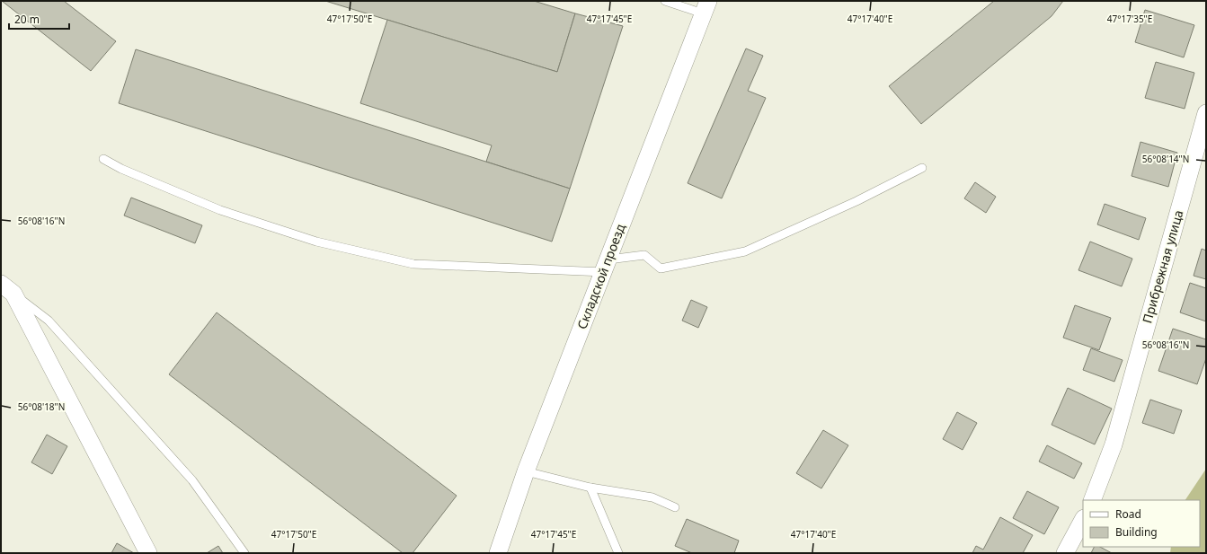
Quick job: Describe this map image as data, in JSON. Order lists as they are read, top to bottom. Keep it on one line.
{"streets":{"street":["Прибрежная улица","Складской проезд"]},"legend":["Road","Building"],"scale_bar":"20 m","coordinates":["47°17'50\"E","47°17'45\"E","47°17'40\"E","47°17'35\"E","56°08'14\"N","56°08'16\"N","56°08'18\"N"]}
